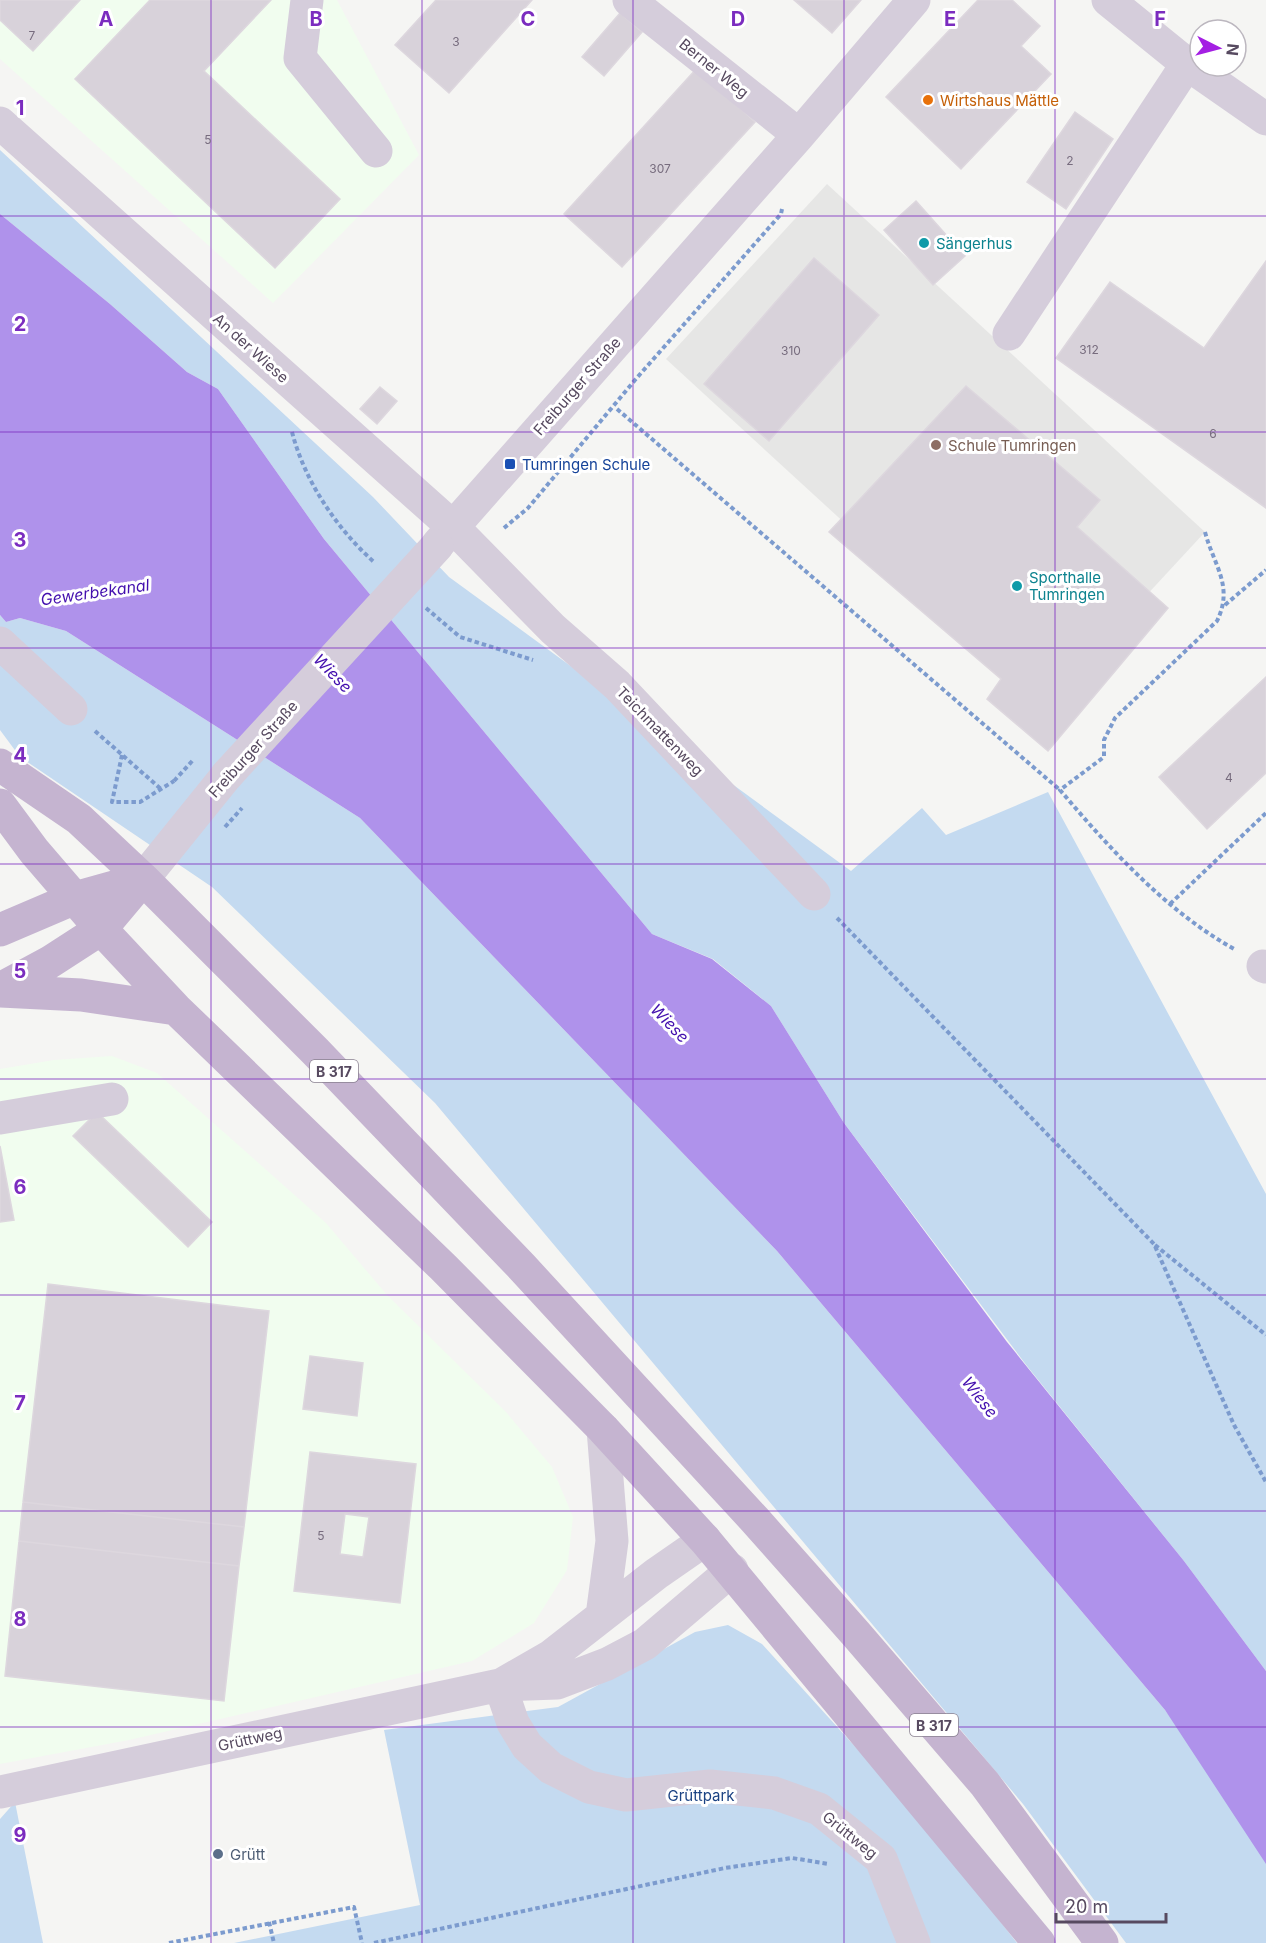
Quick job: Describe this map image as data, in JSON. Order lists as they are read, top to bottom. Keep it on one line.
{"streets":{"main road":["B 317"],"street":["Berner Weg","An der Wiese","Freiburger Straße","Teichmattenweg","Grüttweg"]},"crossings":[["Berner Weg","Freiburger Straße"],["An der Wiese","Freiburger Straße"],["An der Wiese","Teichmattenweg"],["Freiburger Straße","B 317"]],"water":["Gewerbekanal","Wiese"],"parks":["Grüttpark"],"places":{"other":["Wirtshaus Mättle","Sängerhus","Schule Tumringen","Sporthalle Tumringen","Grütt"],"transit":["Tumringen Schule"]},"house_numbers":["7","3","5","2","307","312","310","6","4","5"],"scale_bar":"20 m","north":"right","grid":{"columns":["A","B","C","D","E","F"],"rows":["1","2","3","4","5","6","7","8","9"]}}
